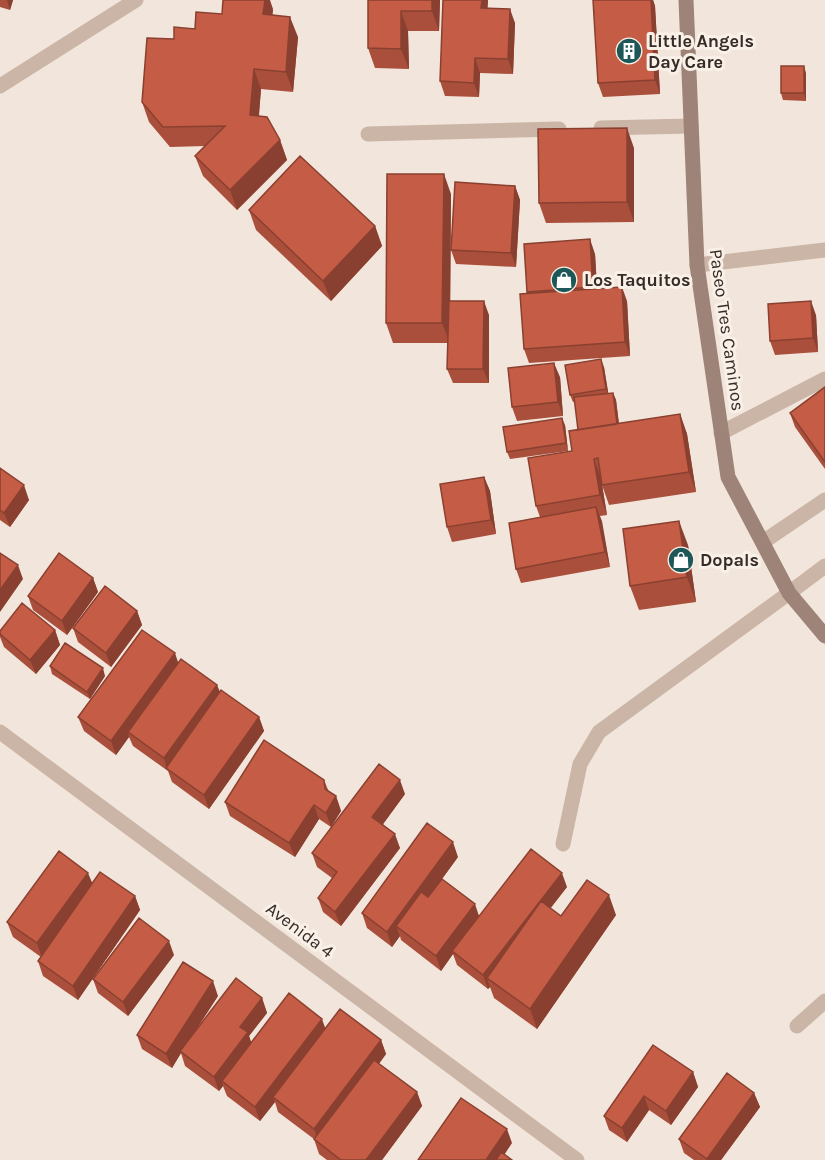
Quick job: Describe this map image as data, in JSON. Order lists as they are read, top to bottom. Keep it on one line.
{"streets":{"street":["Paseo Tres Caminos","Avenida 4"]},"places":{"building":["Little Angels Day Care"],"shop":["Los Taquitos","Dopals"]}}
